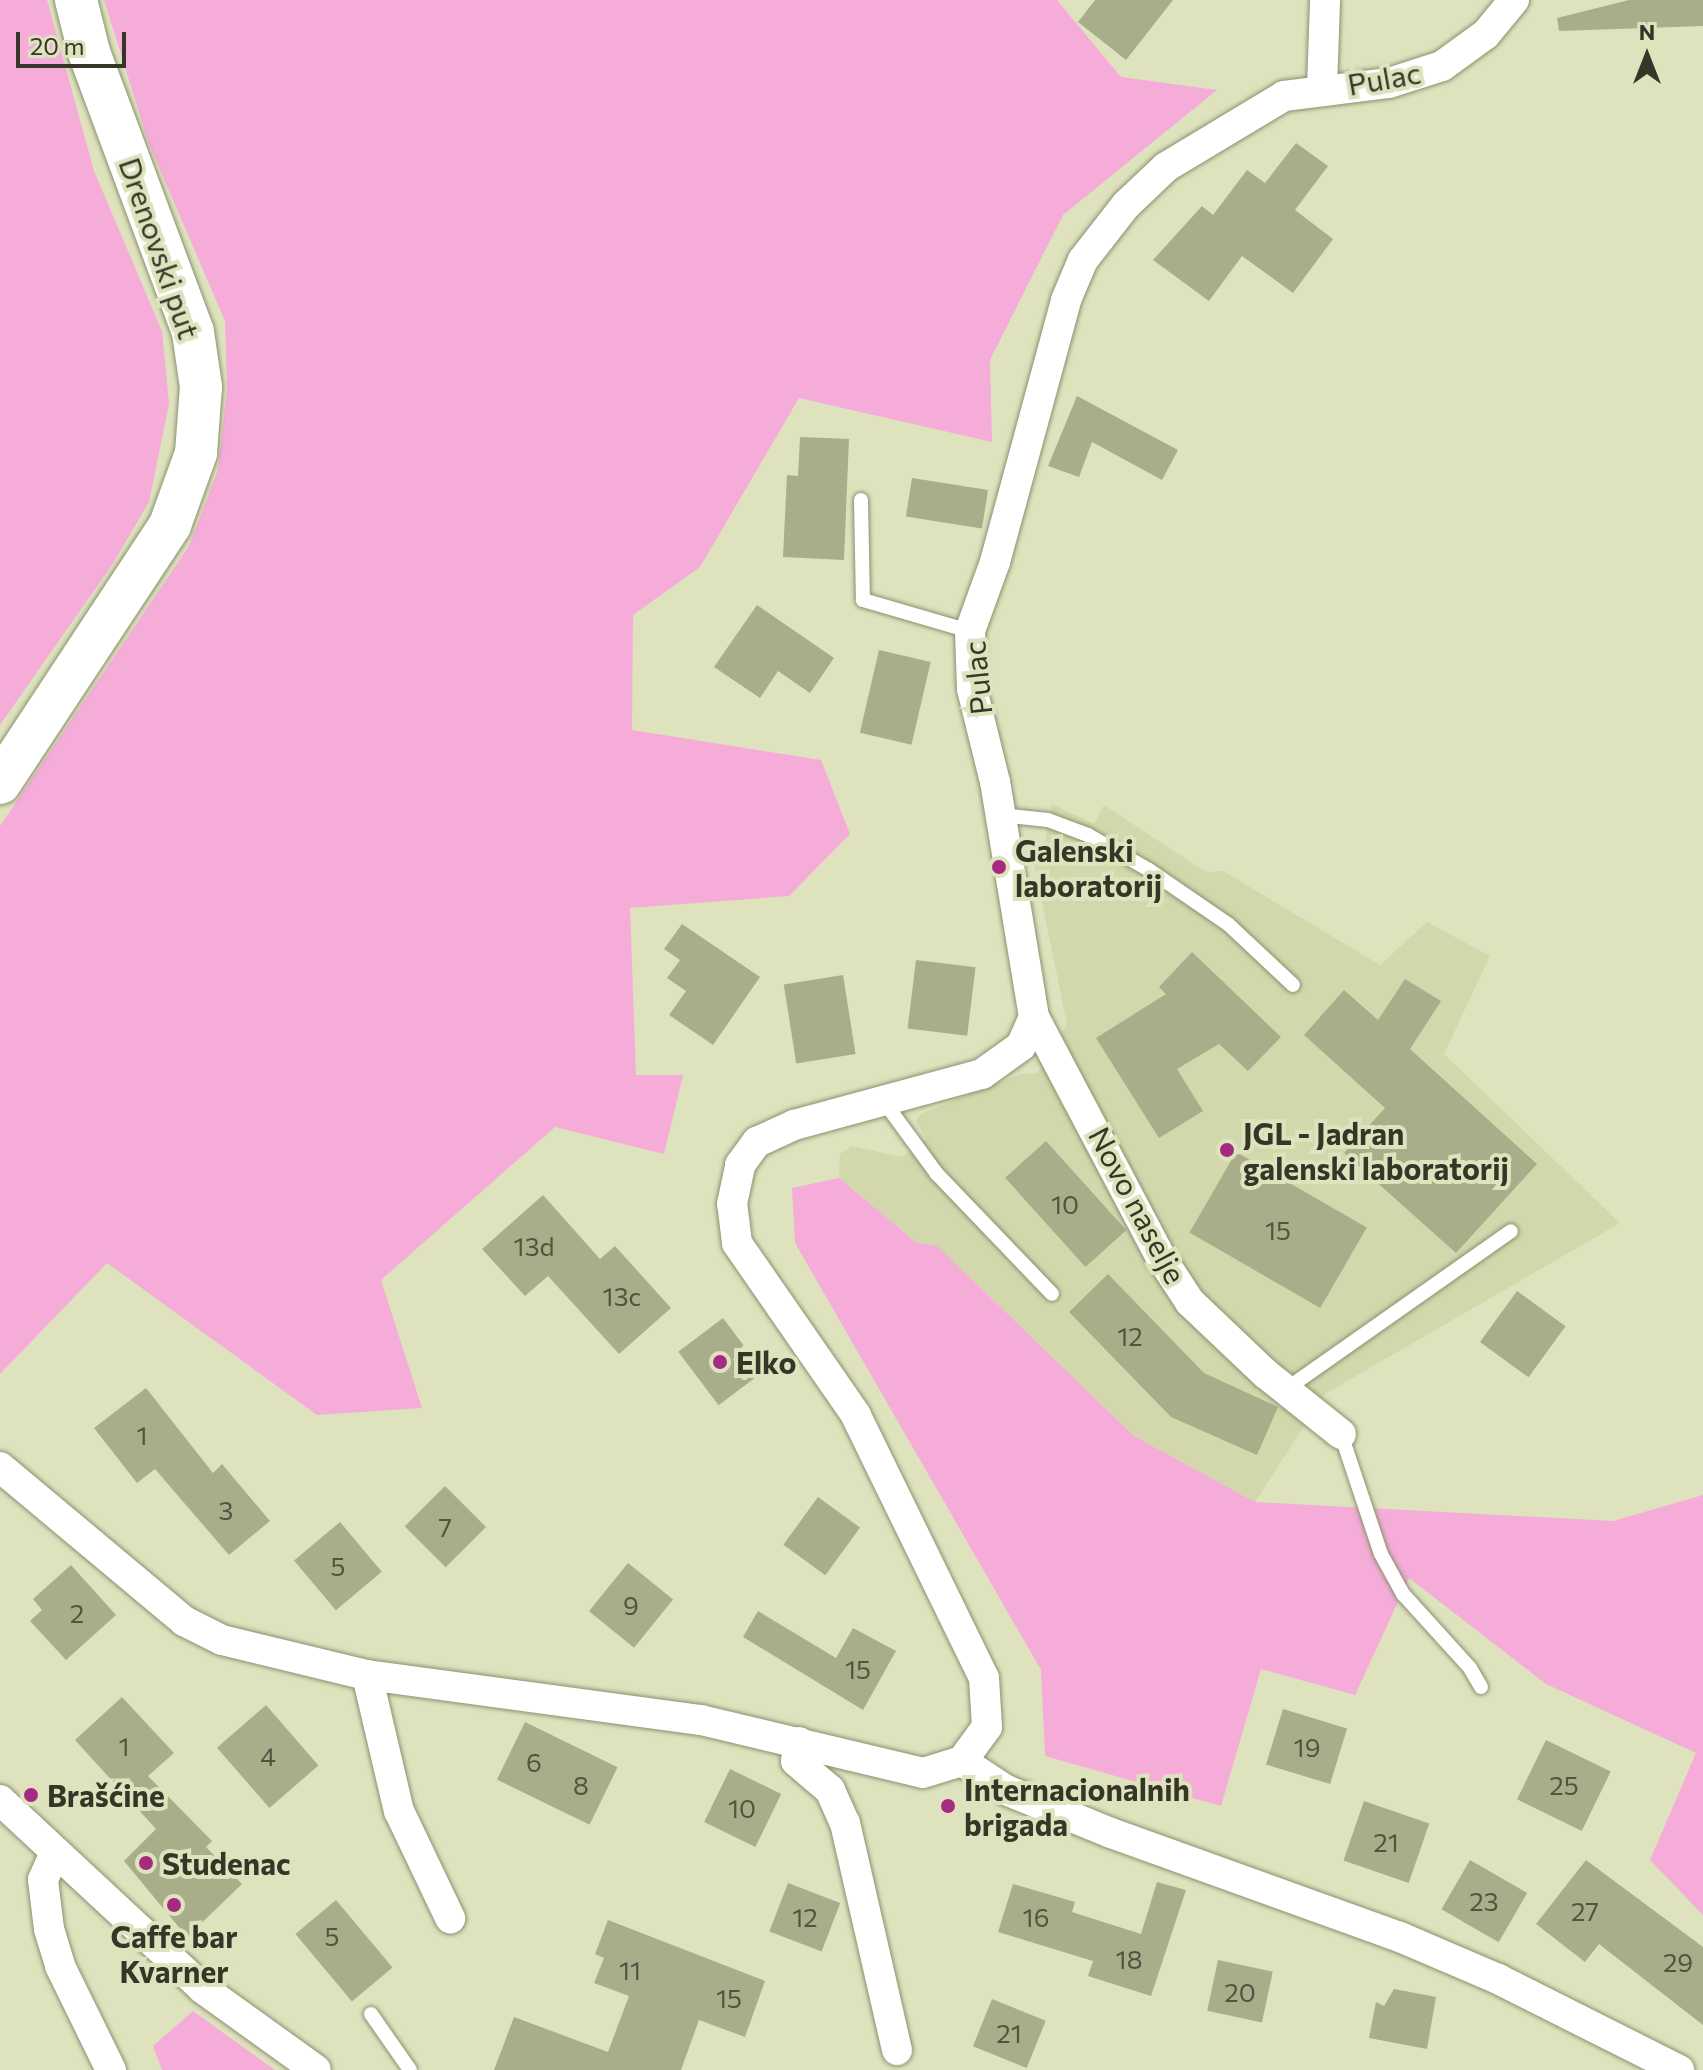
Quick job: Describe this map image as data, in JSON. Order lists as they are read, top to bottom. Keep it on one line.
{"streets":{"main road":["Drenovski put"],"street":["Pulac","Novo naselje"]},"crossings":[["Pulac","Novo naselje"]],"places":["Galenski laboratorij","JGL - Jadran galenski laboratorij","Elko","Brašćine","Internacionalnih brigada","Studenac","Caffe bar Kvarner"],"house_numbers":["10","15","13d","13c","12","1","3","7","5","9","2","15","1","19","4","6","8","25","10","21","23","27","12","16","5","18","29","11","20","15","21"],"scale_bar":"20 m","north":"top"}
